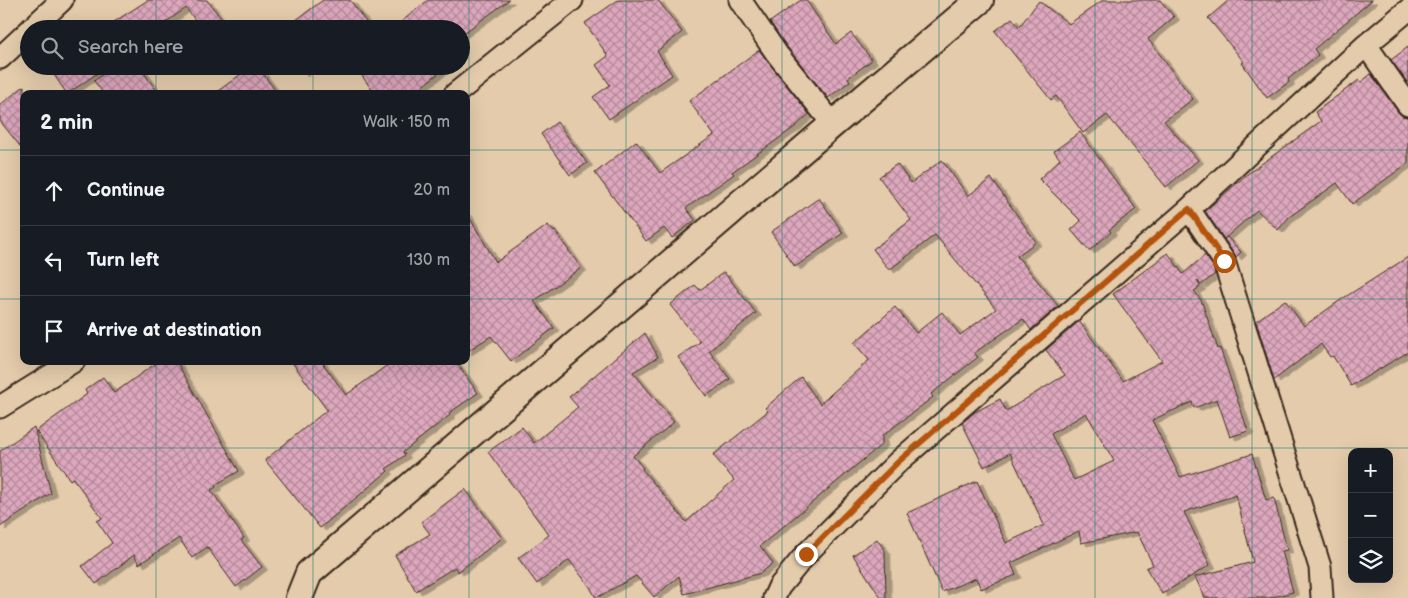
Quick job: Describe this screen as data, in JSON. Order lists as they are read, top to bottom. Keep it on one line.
{"page":{"search":"Search here","heading":["2 min","Walk · 150 m"],"list":[["Continue","20 m"],["Turn left","130 m"],"Arrive at destination"],"map_buttons":["+","−"]}}
